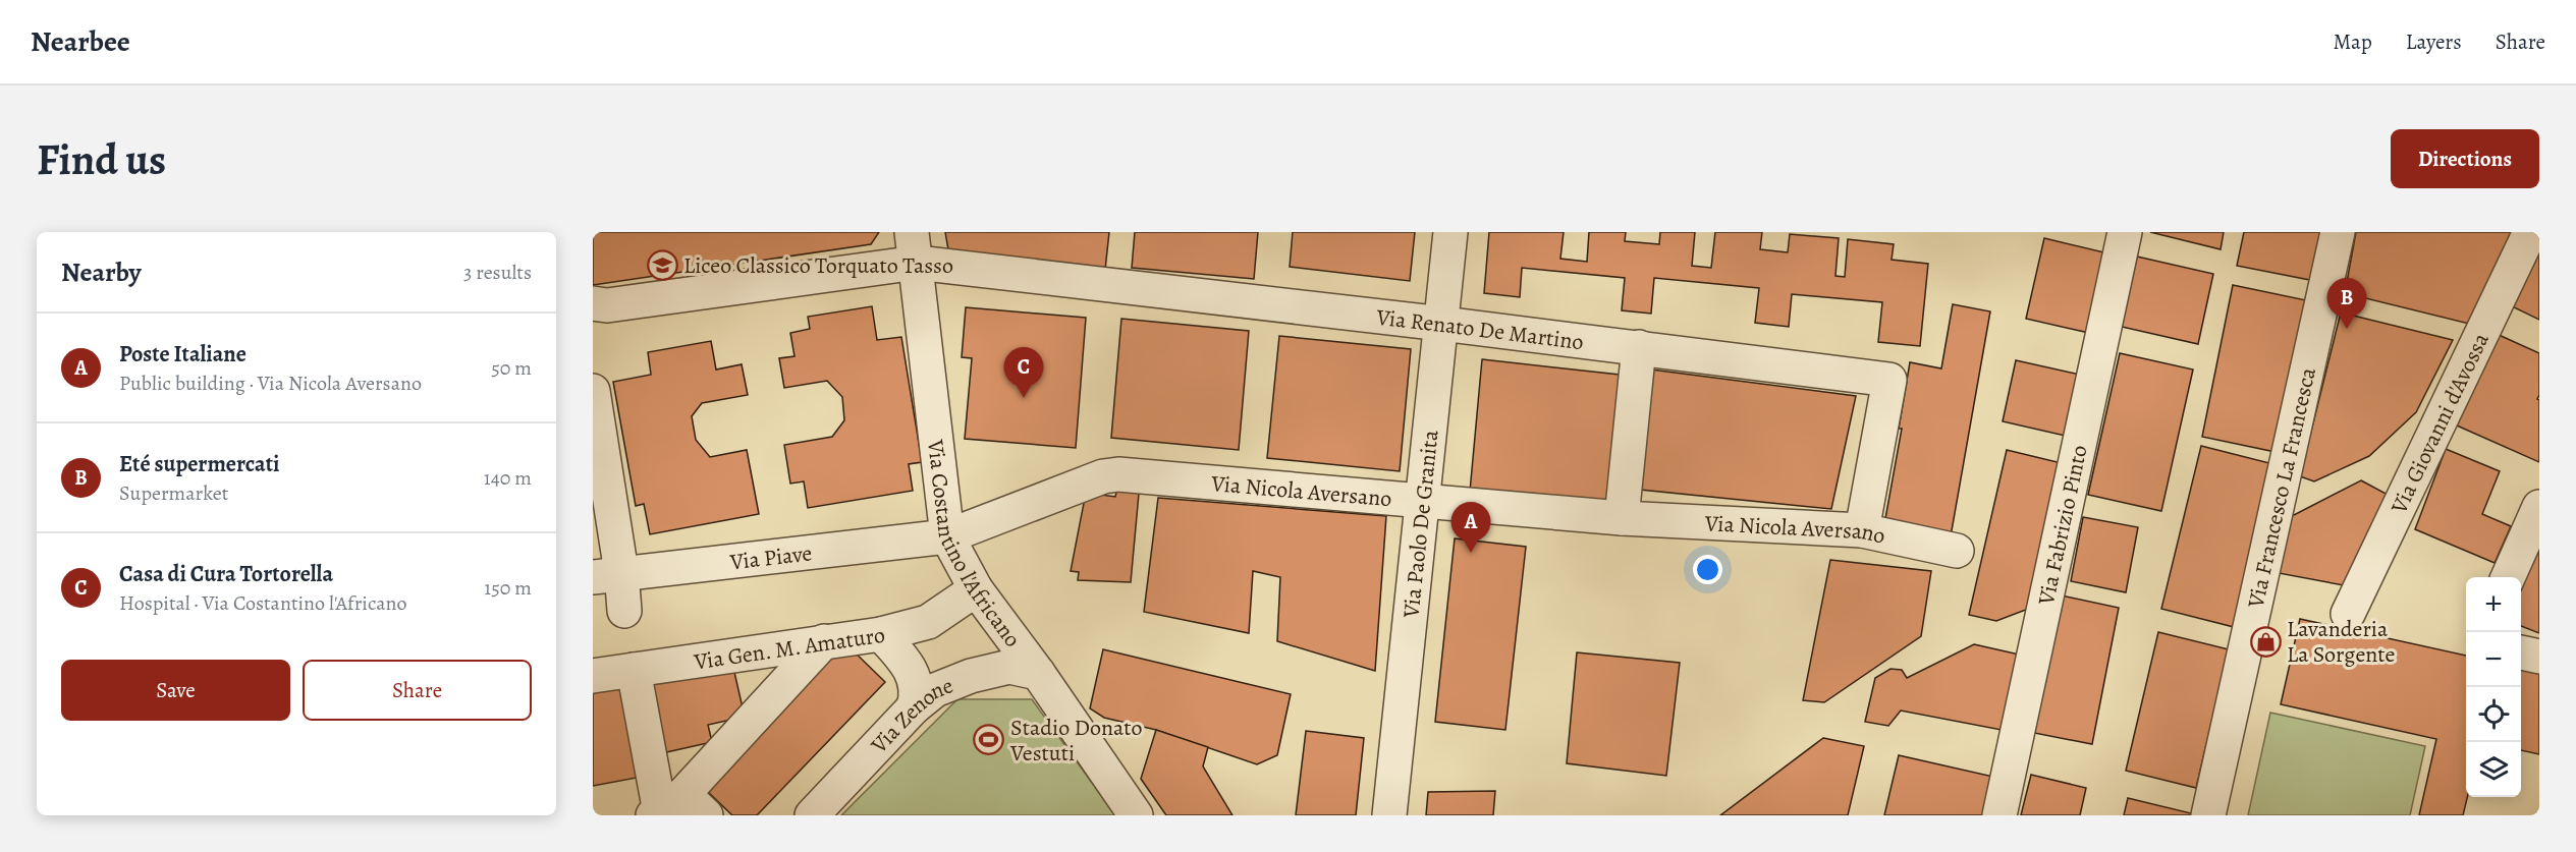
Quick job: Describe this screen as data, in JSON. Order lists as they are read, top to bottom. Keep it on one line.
{"streets":{"street":["Via Renato De Martino","Via Giovanni d'Avossa","Via Francesco La Francesca","Via Nicola Aversano","Via Paolo De Granita","Via Fabrizio Pinto","Via Costantino l'Africano","Via Piave","Via Gen. M. Amaturo","Via Zenone"]},"crossings":[["Via Renato De Martino","Via Nicola Aversano"],["Via Renato De Martino","Via Paolo De Granita"],["Via Renato De Martino","Via Costantino l'Africano"],["Via Nicola Aversano","Via Paolo De Granita"],["Via Nicola Aversano","Via Costantino l'Africano"],["Via Nicola Aversano","Via Piave"],["Via Costantino l'Africano","Via Piave"],["Via Costantino l'Africano","Via Gen. M. Amaturo"],["Via Costantino l'Africano","Via Zenone"]],"places":{"school or university":["Liceo Classico Torquato Tasso"],"shop":["Lavanderia La Sorgente"],"sports":["Stadio Donato Vestuti"]},"page":{"header":"Nearbee","nav":["Map","Layers","Share"],"buttons":["Directions",["Save","Share"]],"title":"Find us","heading":["Nearby","3 results"],"pins":["B","C","A"],"list":[{"mark":"A","name":"Poste Italiane","note":"Public building · Via Nicola Aversano","value":"50 m"},{"mark":"B","name":"Eté supermercati","note":"Supermarket","value":"140 m"},{"mark":"C","name":"Casa di Cura Tortorella","note":"Hospital · Via Costantino l'Africano","value":"150 m"}],"map_buttons":["+","−"]}}
